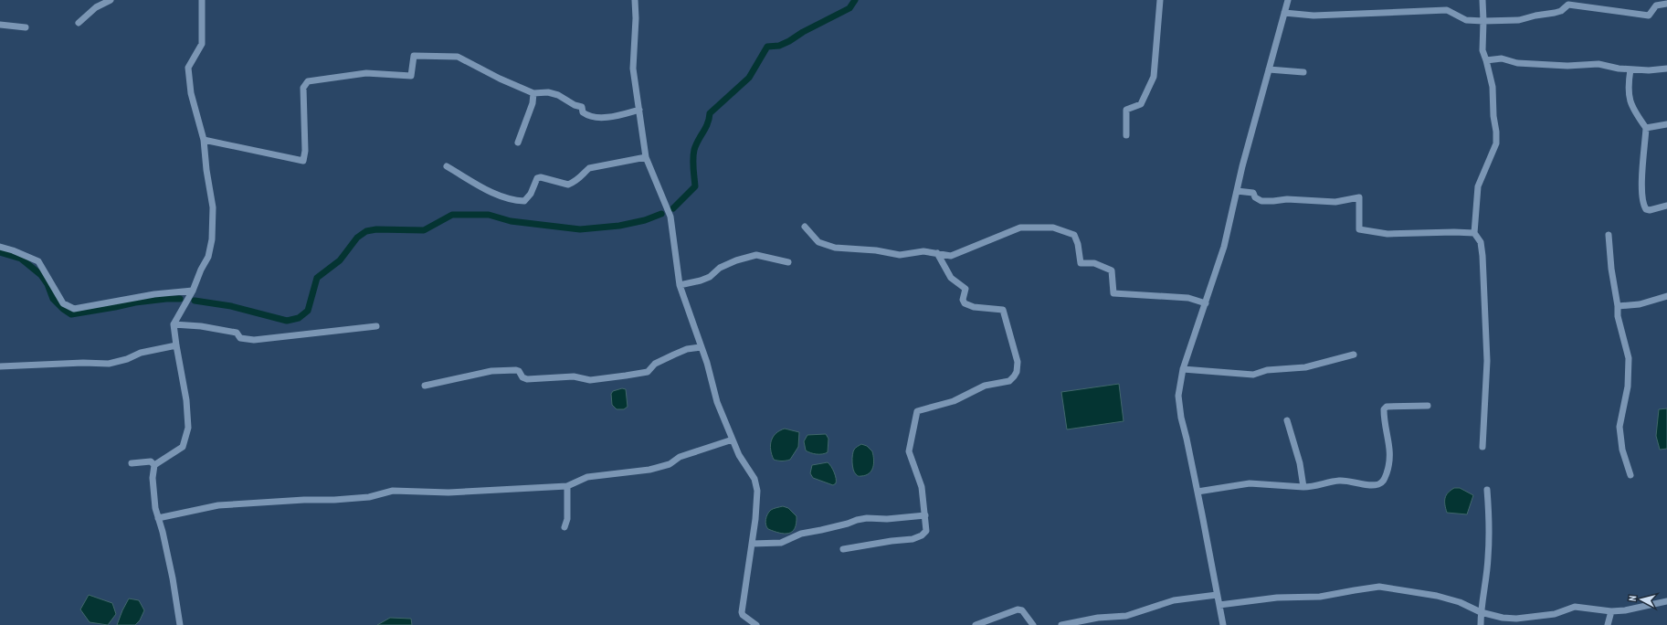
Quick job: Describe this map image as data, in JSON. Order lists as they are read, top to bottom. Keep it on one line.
{"north":"left"}
